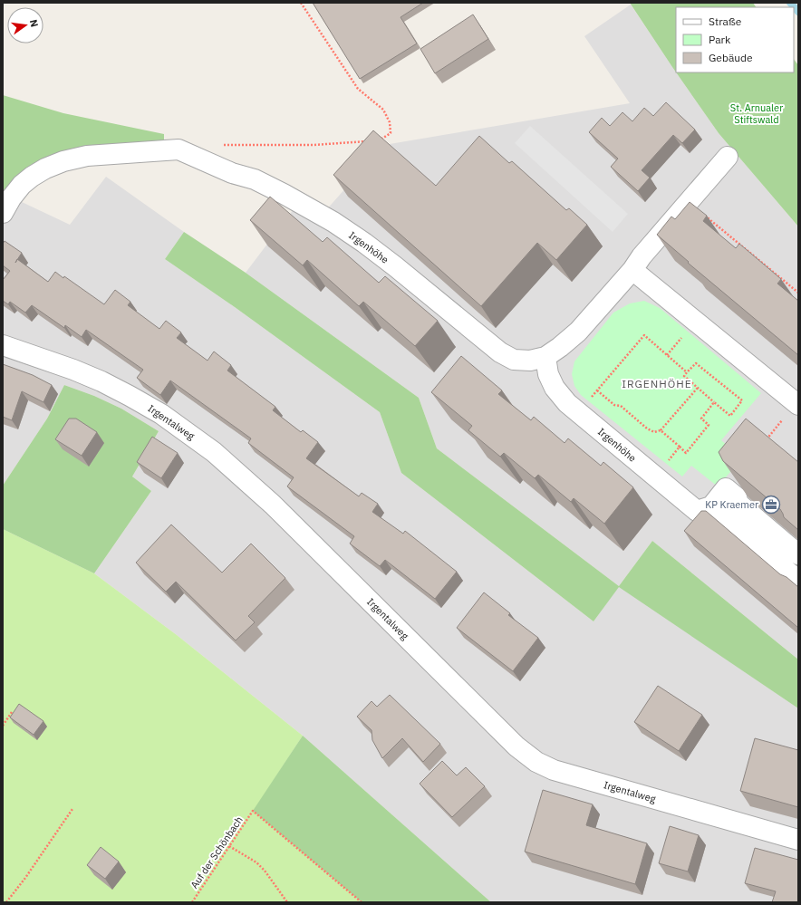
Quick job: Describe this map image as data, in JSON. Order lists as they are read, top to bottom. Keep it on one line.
{"streets":{"street":["Irgenhöhe","Irgentalweg"],"path":["Auf der Schönbach"]},"districts":["IRGENHÖHE"],"parks":["St. Arnualer Stiftswald"],"places":{"office":["KP Kraemer"]},"legend":["Straße","Park","Gebäude"],"north":"right"}
